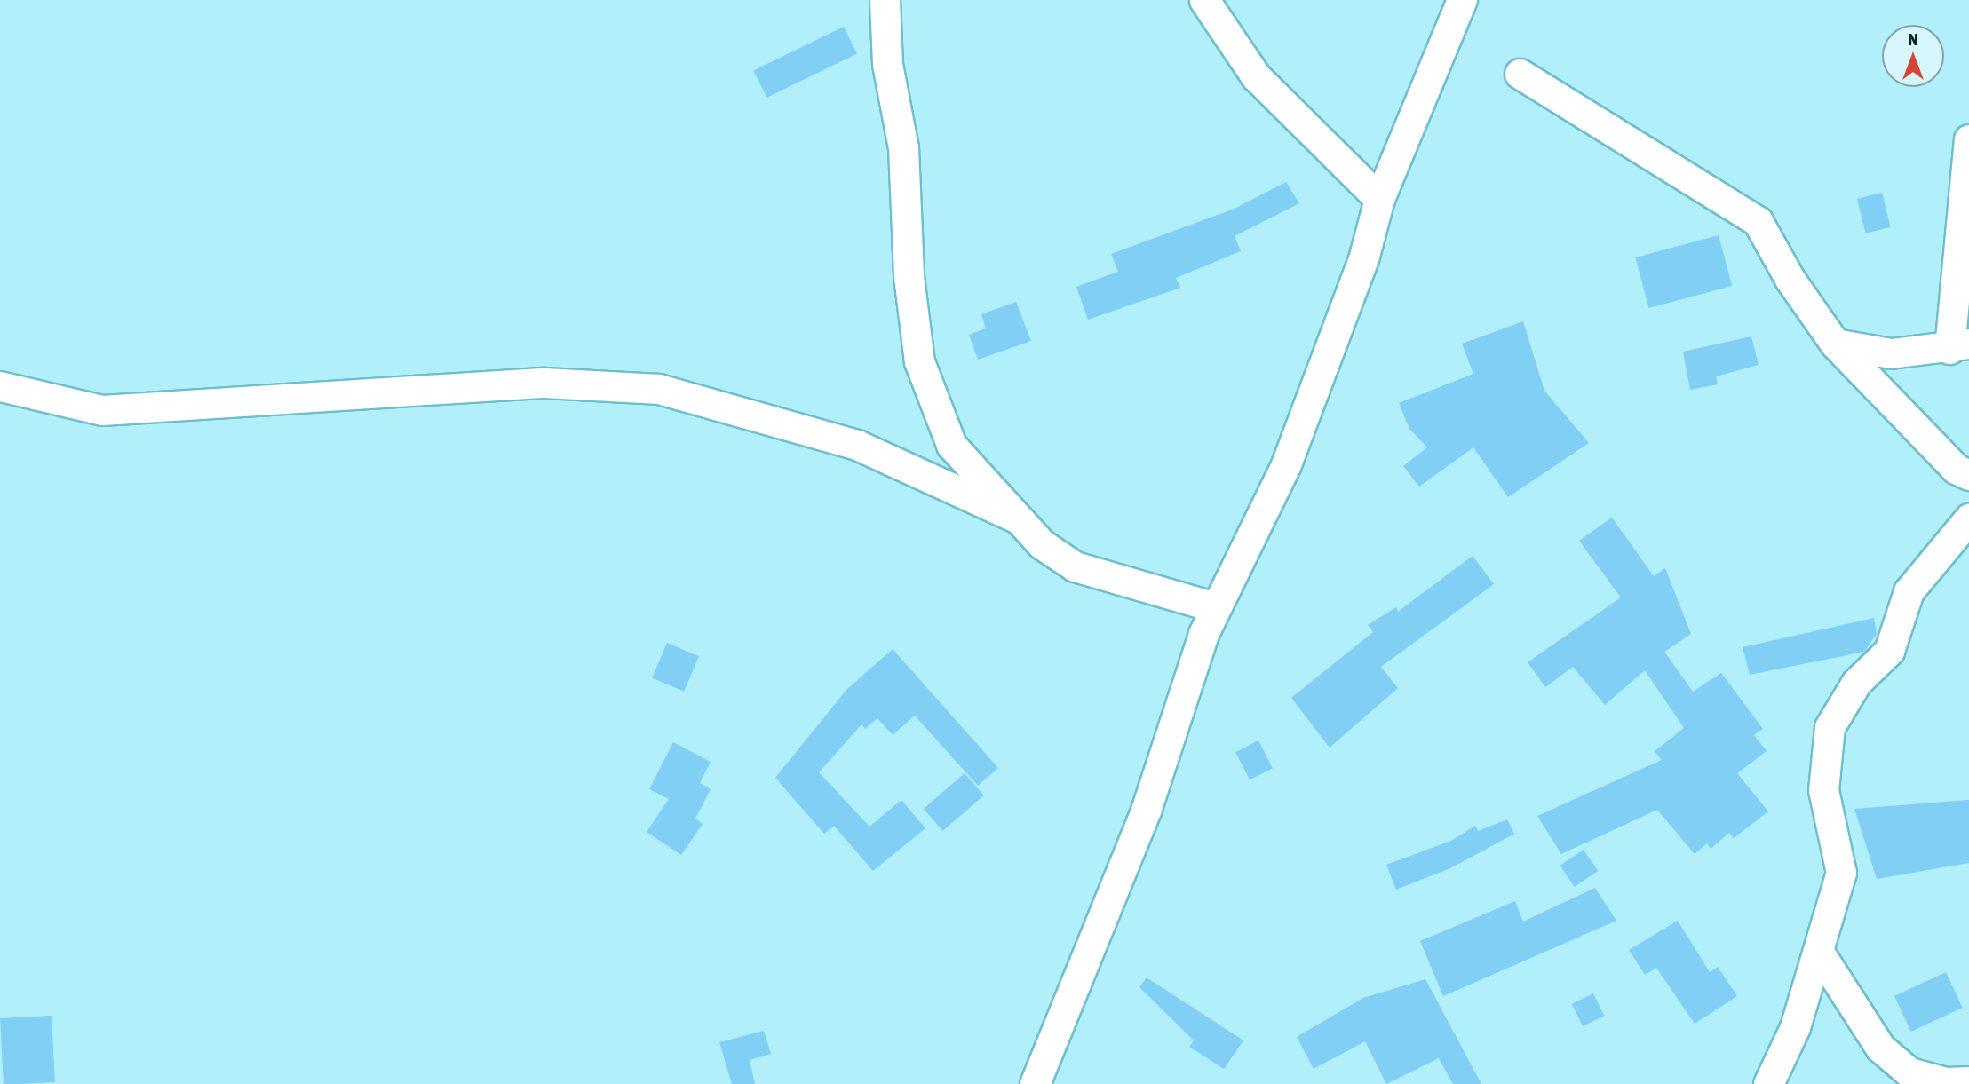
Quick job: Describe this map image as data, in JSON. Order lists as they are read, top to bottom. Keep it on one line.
{"north":"top"}
